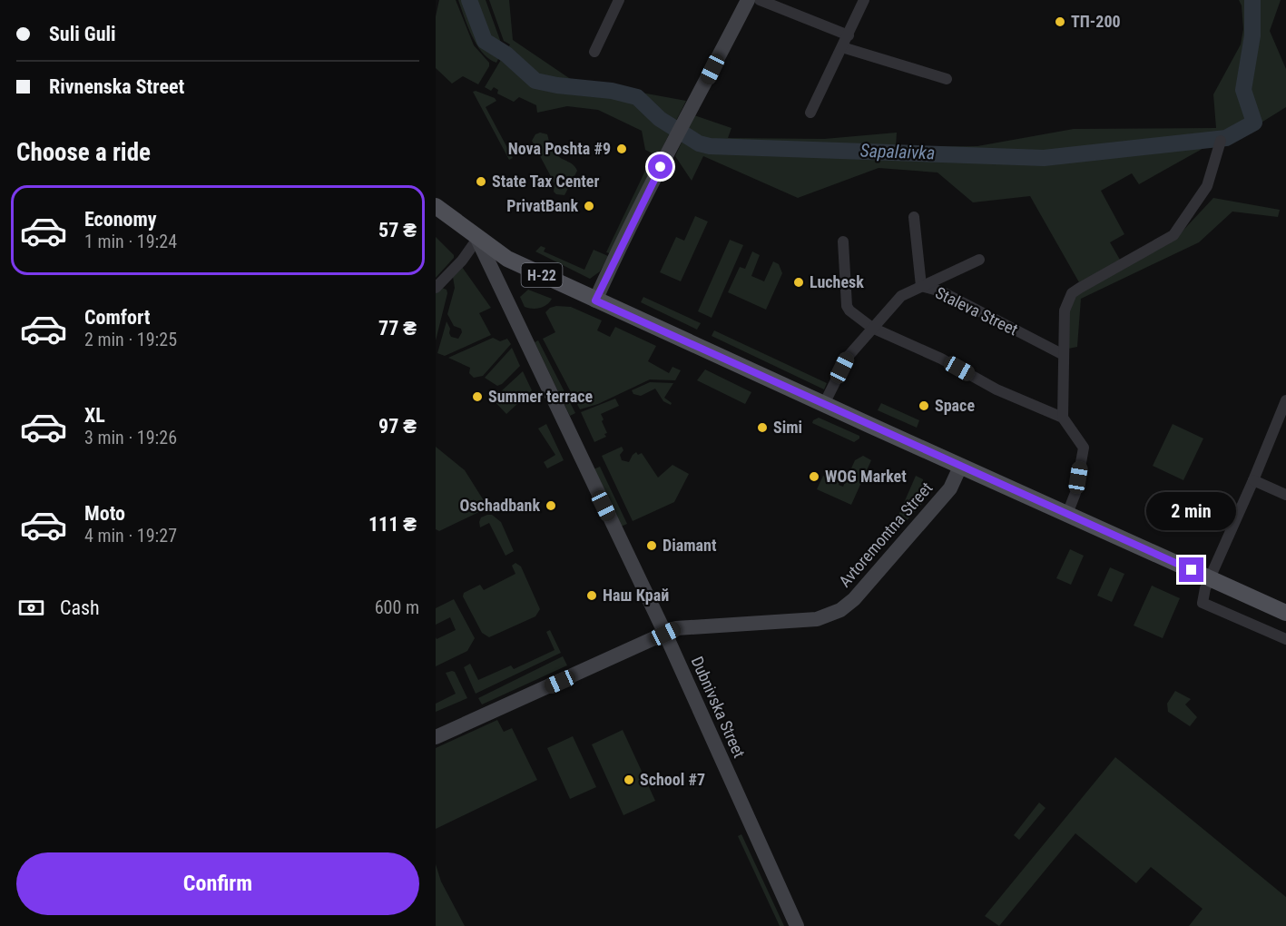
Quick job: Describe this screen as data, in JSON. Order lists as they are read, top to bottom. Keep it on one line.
{"streets":{"main road":["Н-22","Avtoremontna Street","Dubnivska Street"],"street":["Staleva Street"]},"crossings":[["Н-22","Avtoremontna Street"],["Н-22","Dubnivska Street"],["Avtoremontna Street","Dubnivska Street"]],"water":["Sapalaivka"],"places":["ТП-200","Nova Poshta #9","State Tax Center","PrivatBank","Luchesk","Summer terrace","Space","Simi","WOG Market","Oschadbank","Diamant","Наш Край","School #7"],"page":{"banner":["Suli Guli","Rivnenska Street"],"heading":"Choose a ride","list":[{"name":"Economy","note":"1 min · 19:24","value":"57 ₴"},{"name":"Comfort","note":"2 min · 19:25","value":"77 ₴"},{"name":"XL","note":"3 min · 19:26","value":"97 ₴"},{"name":"Moto","note":"4 min · 19:27","value":"111 ₴"}],"bubble":"2 min","pay":["Cash","600 m"],"buttons":"Confirm"}}
